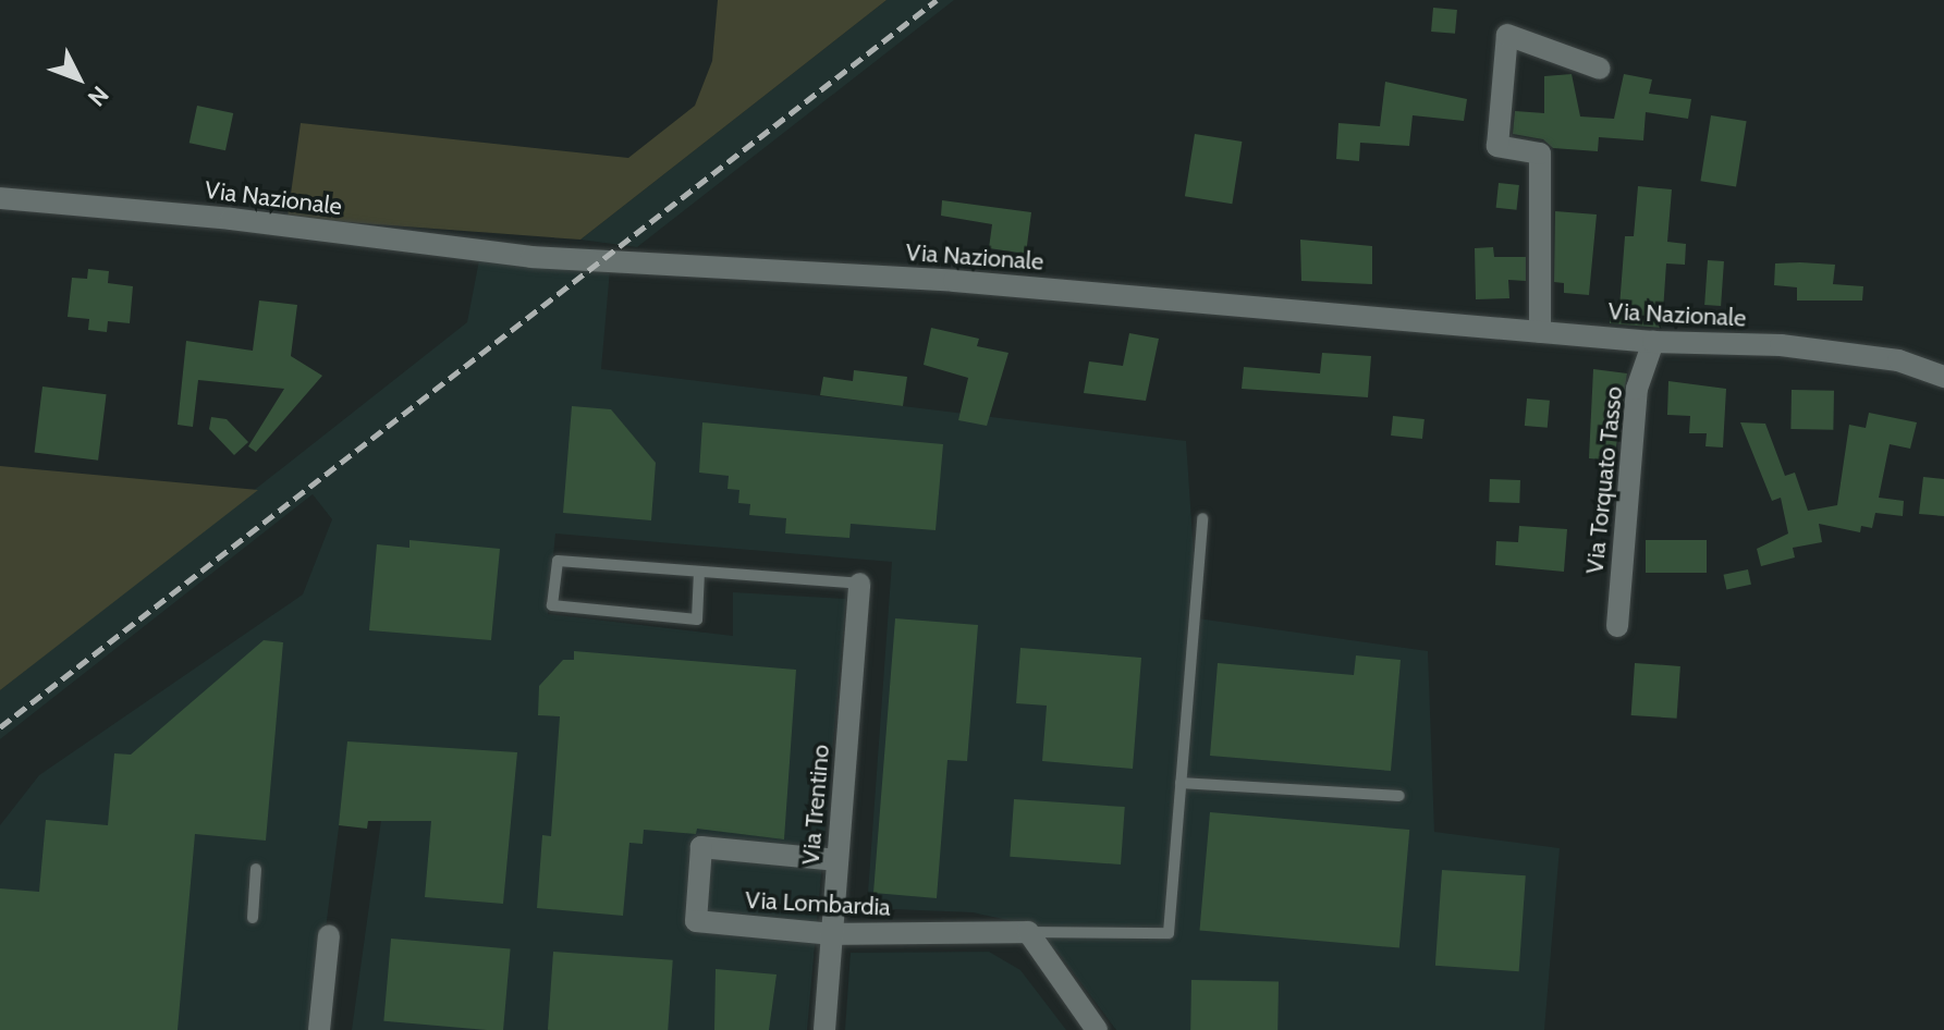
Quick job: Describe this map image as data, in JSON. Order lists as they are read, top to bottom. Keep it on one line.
{"streets":{"street":["Via Nazionale","Via Torquato Tasso","Via Trentino","Via Lombardia"]},"crossings":[["Via Nazionale","Via Torquato Tasso"],["Via Trentino","Via Lombardia"]],"north":"bottom right"}
